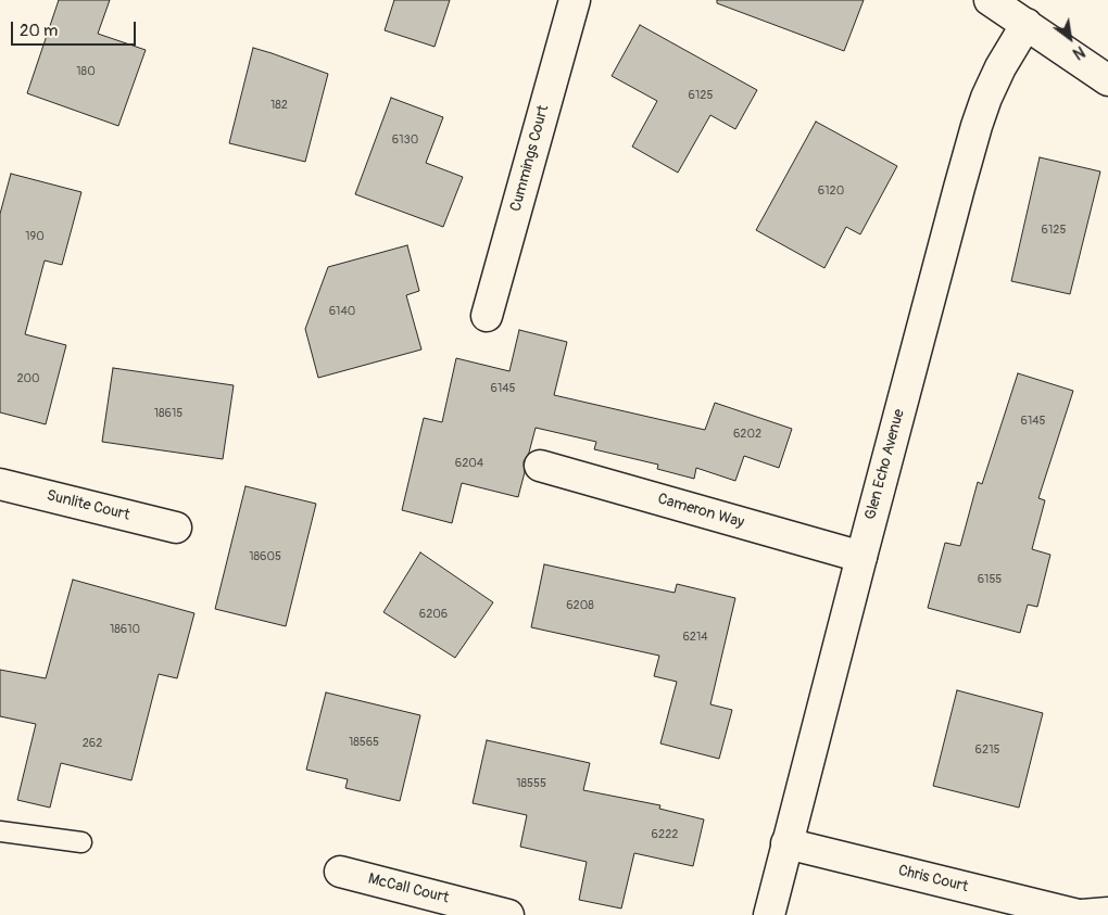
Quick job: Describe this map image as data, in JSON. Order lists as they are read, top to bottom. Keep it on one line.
{"streets":{"street":["Cummings Court","Glen Echo Avenue","Sunlite Court","Cameron Way","Chris Court","McCall Court"]},"crossings":[["Glen Echo Avenue","Cameron Way"],["Glen Echo Avenue","Chris Court"]],"house_numbers":["180","6125","182","6130","6120","6125","190","6140","200","6145","18615","6145","6202","6204","18605","6155","6208","6206","18610","6214","18565","262","6215","18555","6222"],"scale_bar":"20 m","north":"bottom right"}
